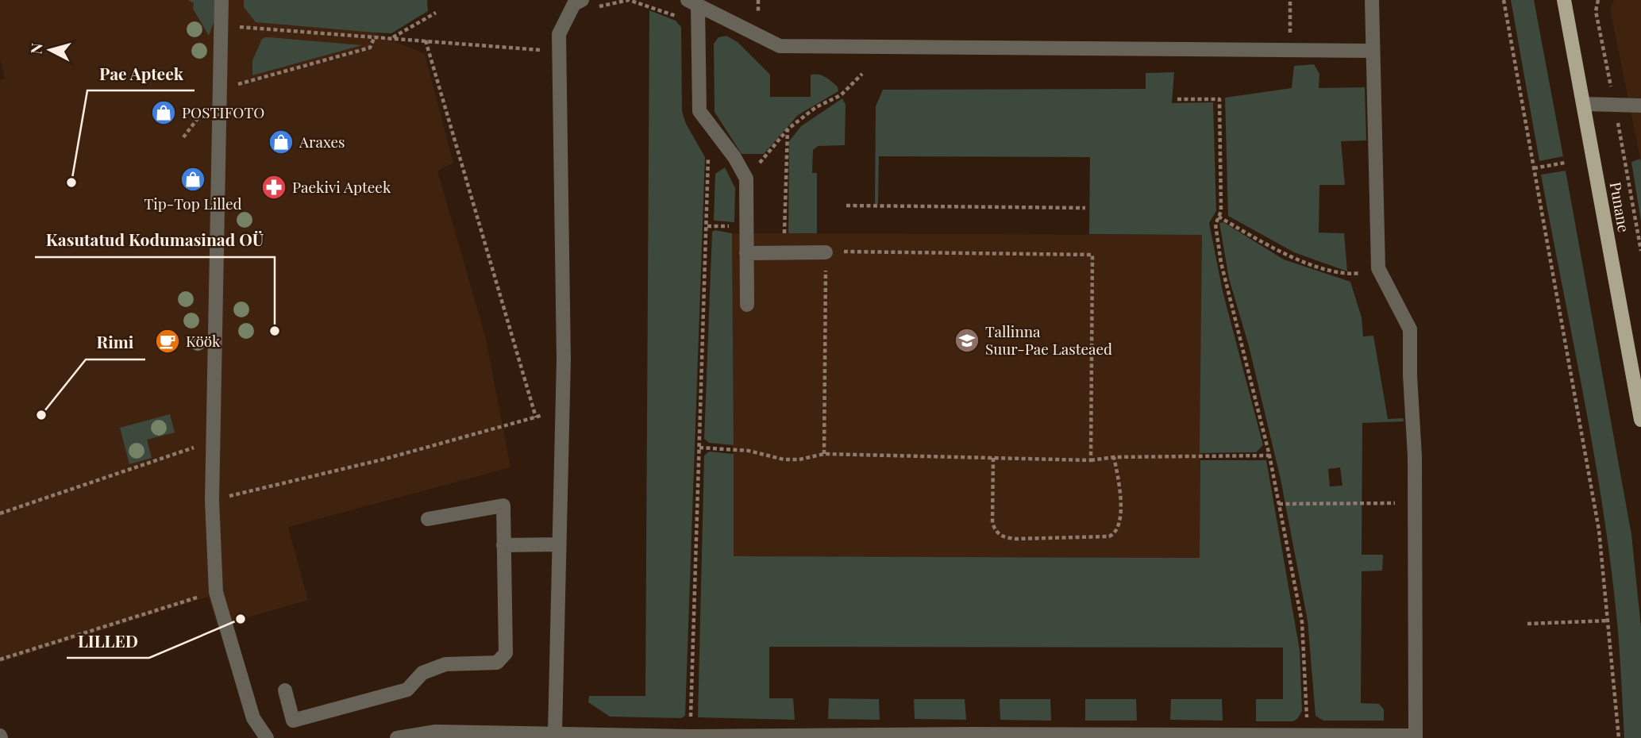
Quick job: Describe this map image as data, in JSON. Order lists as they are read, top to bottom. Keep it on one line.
{"streets":{"main road":["Punane"]},"places":{"shop":["POSTIFOTO","Araxes","Tip-Top Lilled"],"other":["Pae Apteek","Kasutatud Kodumasinad OÜ","Rimi","LILLED"],"pharmacy":["Paekivi Apteek"],"school or university":["Tallinna Suur-Pae Lasteaed"],"cafe":["Köök"]},"north":"left"}
